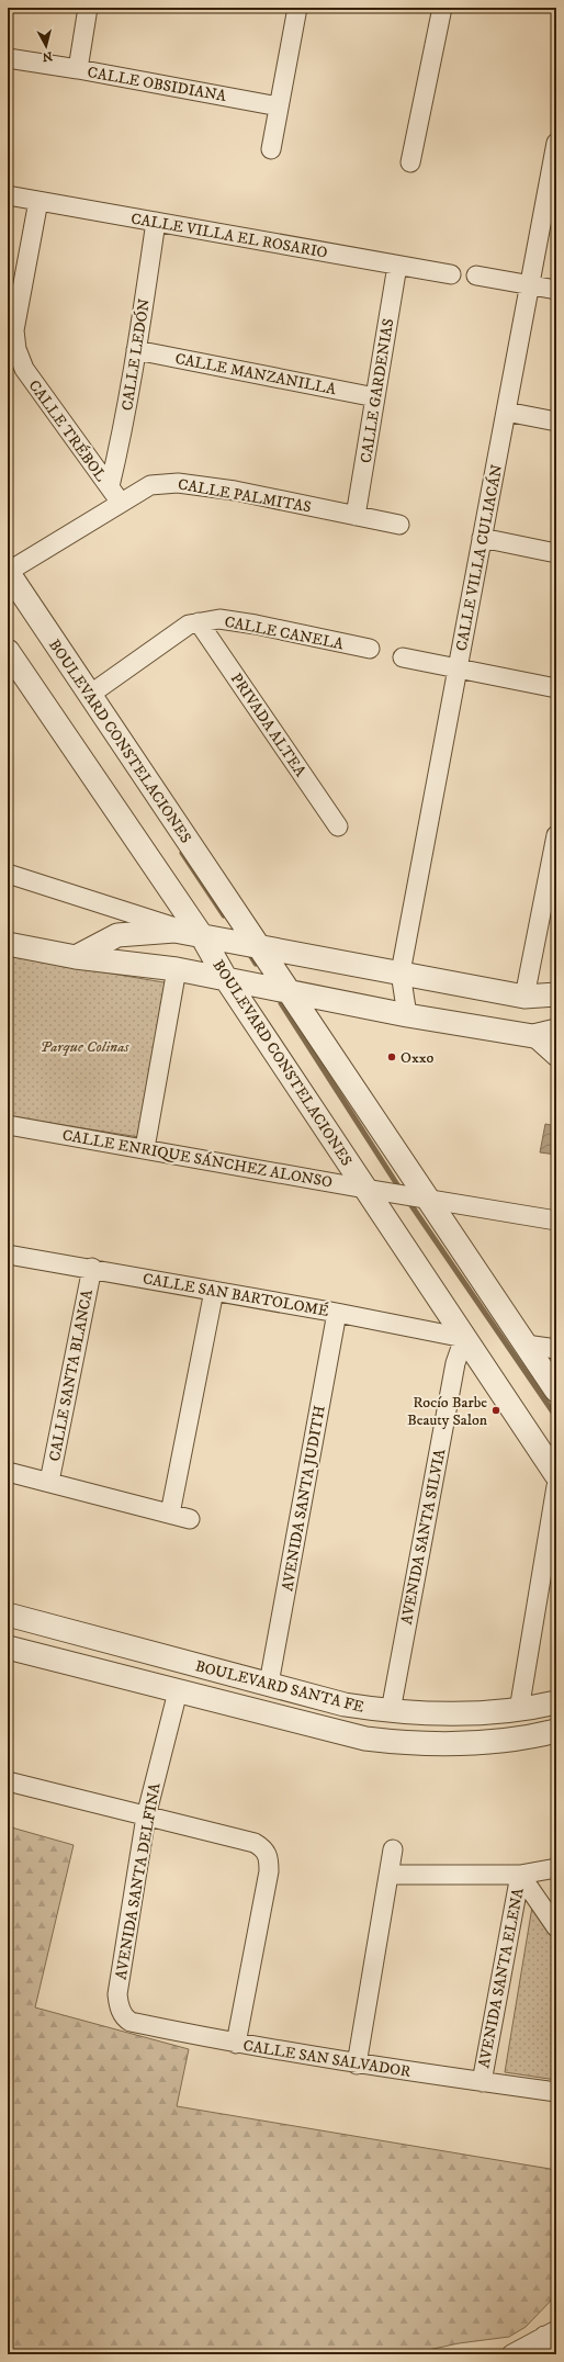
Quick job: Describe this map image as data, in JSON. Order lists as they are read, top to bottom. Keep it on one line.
{"streets":{"street":["CALLE OBSIDIANA","CALLE VILLA EL ROSARIO","CALLE LEDÓN","CALLE MANZANILLA","CALLE GARDENIAS","CALLE TRÉBOL","CALLE PALMITAS","CALLE VILLA CULIACÁN","CALLE CANELA","PRIVADA ALTEA","BOULEVARD CONSTELACIONES","CALLE ENRIQUE SÁNCHEZ ALONSO","CALLE SAN BARTOLOMÉ","CALLE SANTA BLANCA","AVENIDA SANTA JUDITH","AVENIDA SANTA SILVIA","BOULEVARD SANTA FE","AVENIDA SANTA DELFINA","AVENIDA SANTA ELENA","CALLE SAN SALVADOR"]},"crossings":[["CALLE VILLA EL ROSARIO","CALLE LEDÓN"],["CALLE VILLA EL ROSARIO","CALLE GARDENIAS"],["CALLE VILLA EL ROSARIO","CALLE TRÉBOL"],["CALLE LEDÓN","CALLE MANZANILLA"],["CALLE LEDÓN","CALLE TRÉBOL"],["CALLE MANZANILLA","CALLE GARDENIAS"],["CALLE GARDENIAS","CALLE PALMITAS"],["CALLE TRÉBOL","CALLE PALMITAS"],["CALLE PALMITAS","BOULEVARD CONSTELACIONES"],["CALLE CANELA","PRIVADA ALTEA"],["CALLE CANELA","BOULEVARD CONSTELACIONES"],["BOULEVARD CONSTELACIONES","CALLE ENRIQUE SÁNCHEZ ALONSO"],["BOULEVARD CONSTELACIONES","CALLE SAN BARTOLOMÉ"],["BOULEVARD CONSTELACIONES","AVENIDA SANTA SILVIA"],["CALLE SAN BARTOLOMÉ","CALLE SANTA BLANCA"],["CALLE SAN BARTOLOMÉ","AVENIDA SANTA JUDITH"],["CALLE SAN BARTOLOMÉ","AVENIDA SANTA SILVIA"],["AVENIDA SANTA JUDITH","BOULEVARD SANTA FE"],["AVENIDA SANTA SILVIA","BOULEVARD SANTA FE"],["BOULEVARD SANTA FE","AVENIDA SANTA DELFINA"],["AVENIDA SANTA DELFINA","CALLE SAN SALVADOR"],["AVENIDA SANTA ELENA","CALLE SAN SALVADOR"]],"parks":["Parque Colinas"],"places":["Oxxo","Rocío Barbe Beauty Salon"],"north":"bottom"}
